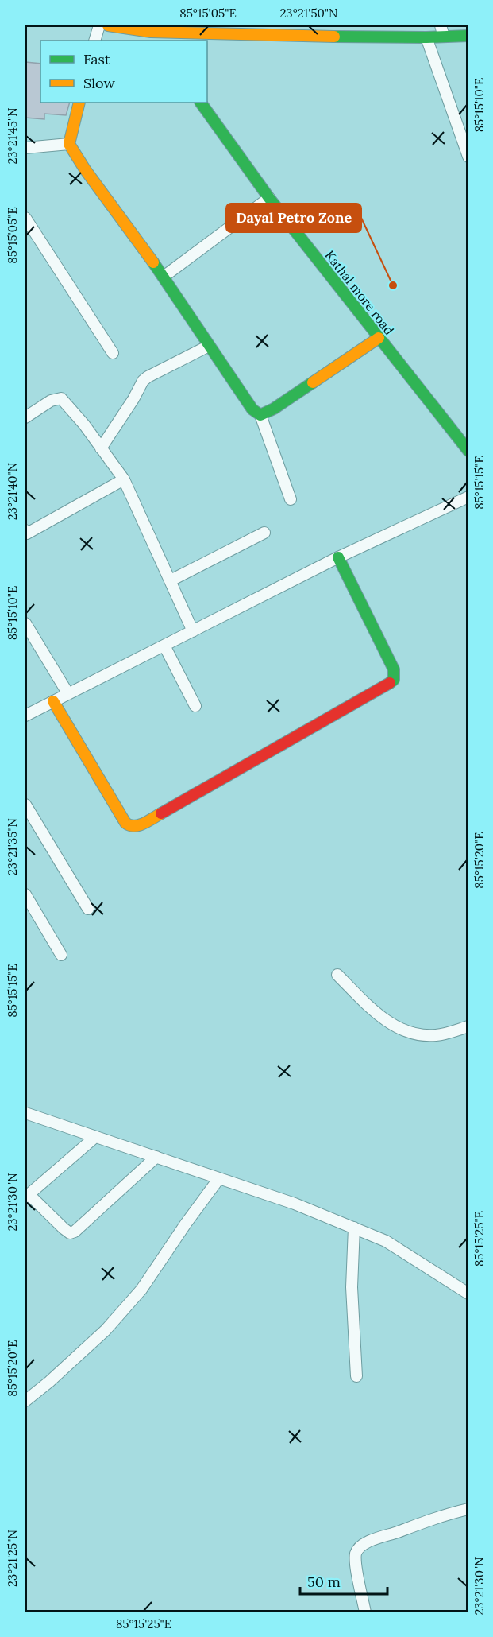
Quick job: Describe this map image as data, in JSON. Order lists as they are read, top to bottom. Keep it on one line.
{"streets":{"street":["Kathal more road"]},"places":["Dayal Petro Zone"],"legend":["Fast","Slow"],"scale_bar":"50 m","coordinates":["85°15'05\"E","23°21'50\"N","85°15'10\"E","23°21'45\"N","85°15'15\"E","23°21'40\"N","23°21'35\"N","85°15'20\"E","23°21'30\"N","85°15'25\"E","23°21'25\"N"]}
